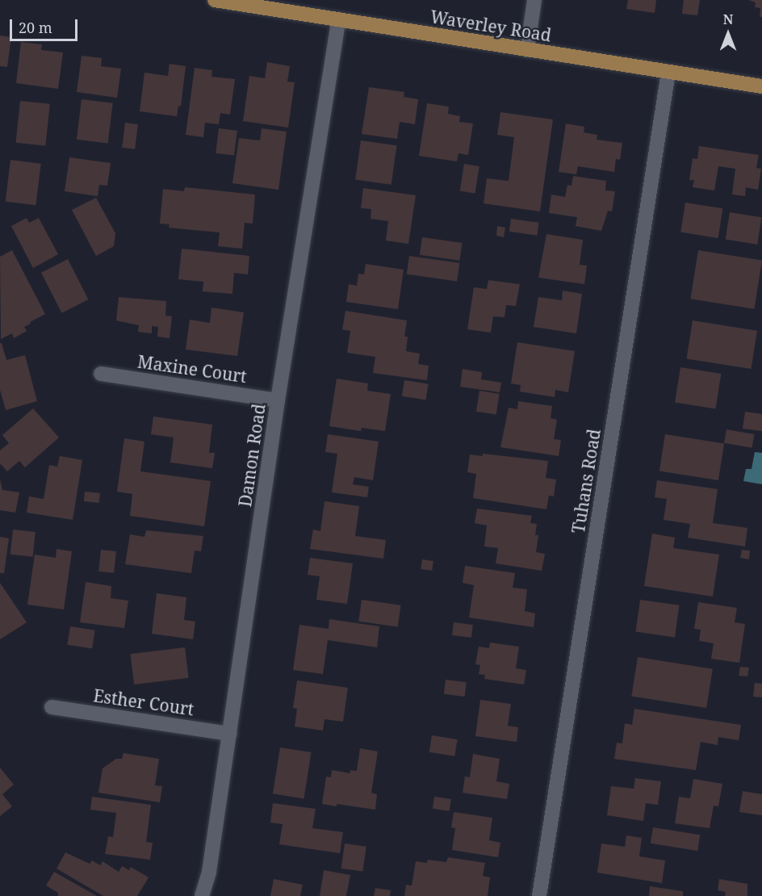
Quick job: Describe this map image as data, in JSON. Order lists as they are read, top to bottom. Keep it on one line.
{"streets":{"main road":["Waverley Road"],"street":["Maxine Court","Damon Road","Tuhans Road","Esther Court"]},"crossings":[["Waverley Road","Damon Road"],["Waverley Road","Tuhans Road"],["Maxine Court","Damon Road"],["Damon Road","Esther Court"]],"scale_bar":"20 m","north":"top"}
